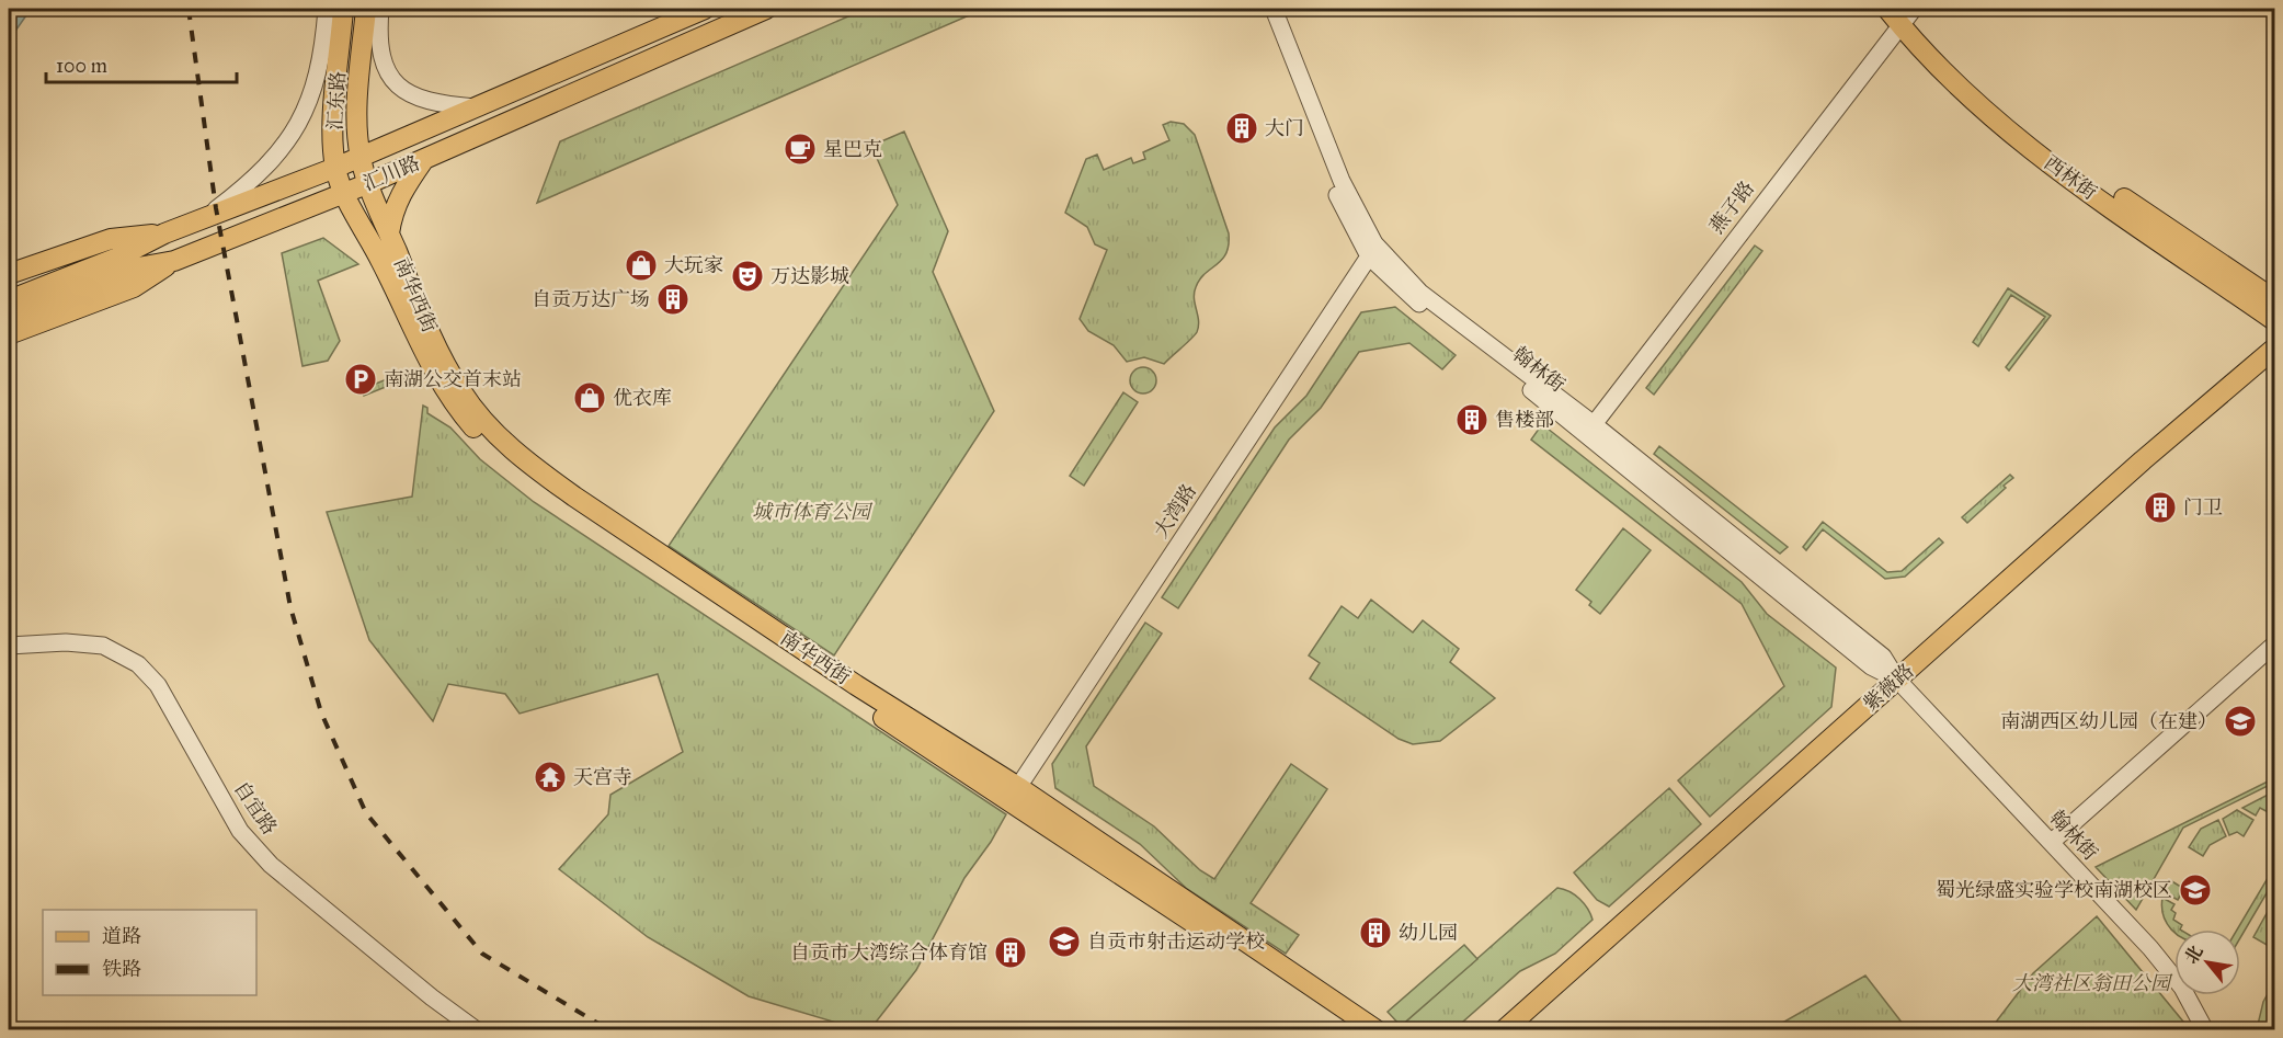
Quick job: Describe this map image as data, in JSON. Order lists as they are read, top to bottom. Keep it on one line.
{"streets":{"main road":["汇东路","汇川路","西林街","南华西街","紫薇路"],"street":["燕子路","翰林街","大湾路","自宜路"]},"crossings":[["汇东路","汇川路"],["汇东路","南华西街"],["汇川路","南华西街"],["西林街","燕子路"],["燕子路","翰林街"],["南华西街","大湾路"],["翰林街","大湾路"],["翰林街","紫薇路"]],"parks":["城市体育公园","大湾社区翁田公园"],"places":{"building":["大门","自贡万达广场","售楼部","门卫","幼儿园","自贡市大湾综合体育馆"],"cafe":["星巴克"],"shop":["大玩家","优衣库"],"theatre":["万达影城"],"parking":["南湖公交首末站"],"school or university":["南湖西区幼儿园（在建）","蜀光绿盛实验学校南湖校区","自贡市射击运动学校"],"temple":["天宫寺"]},"legend":["道路","铁路"],"scale_bar":"100 m","north":"top left"}
